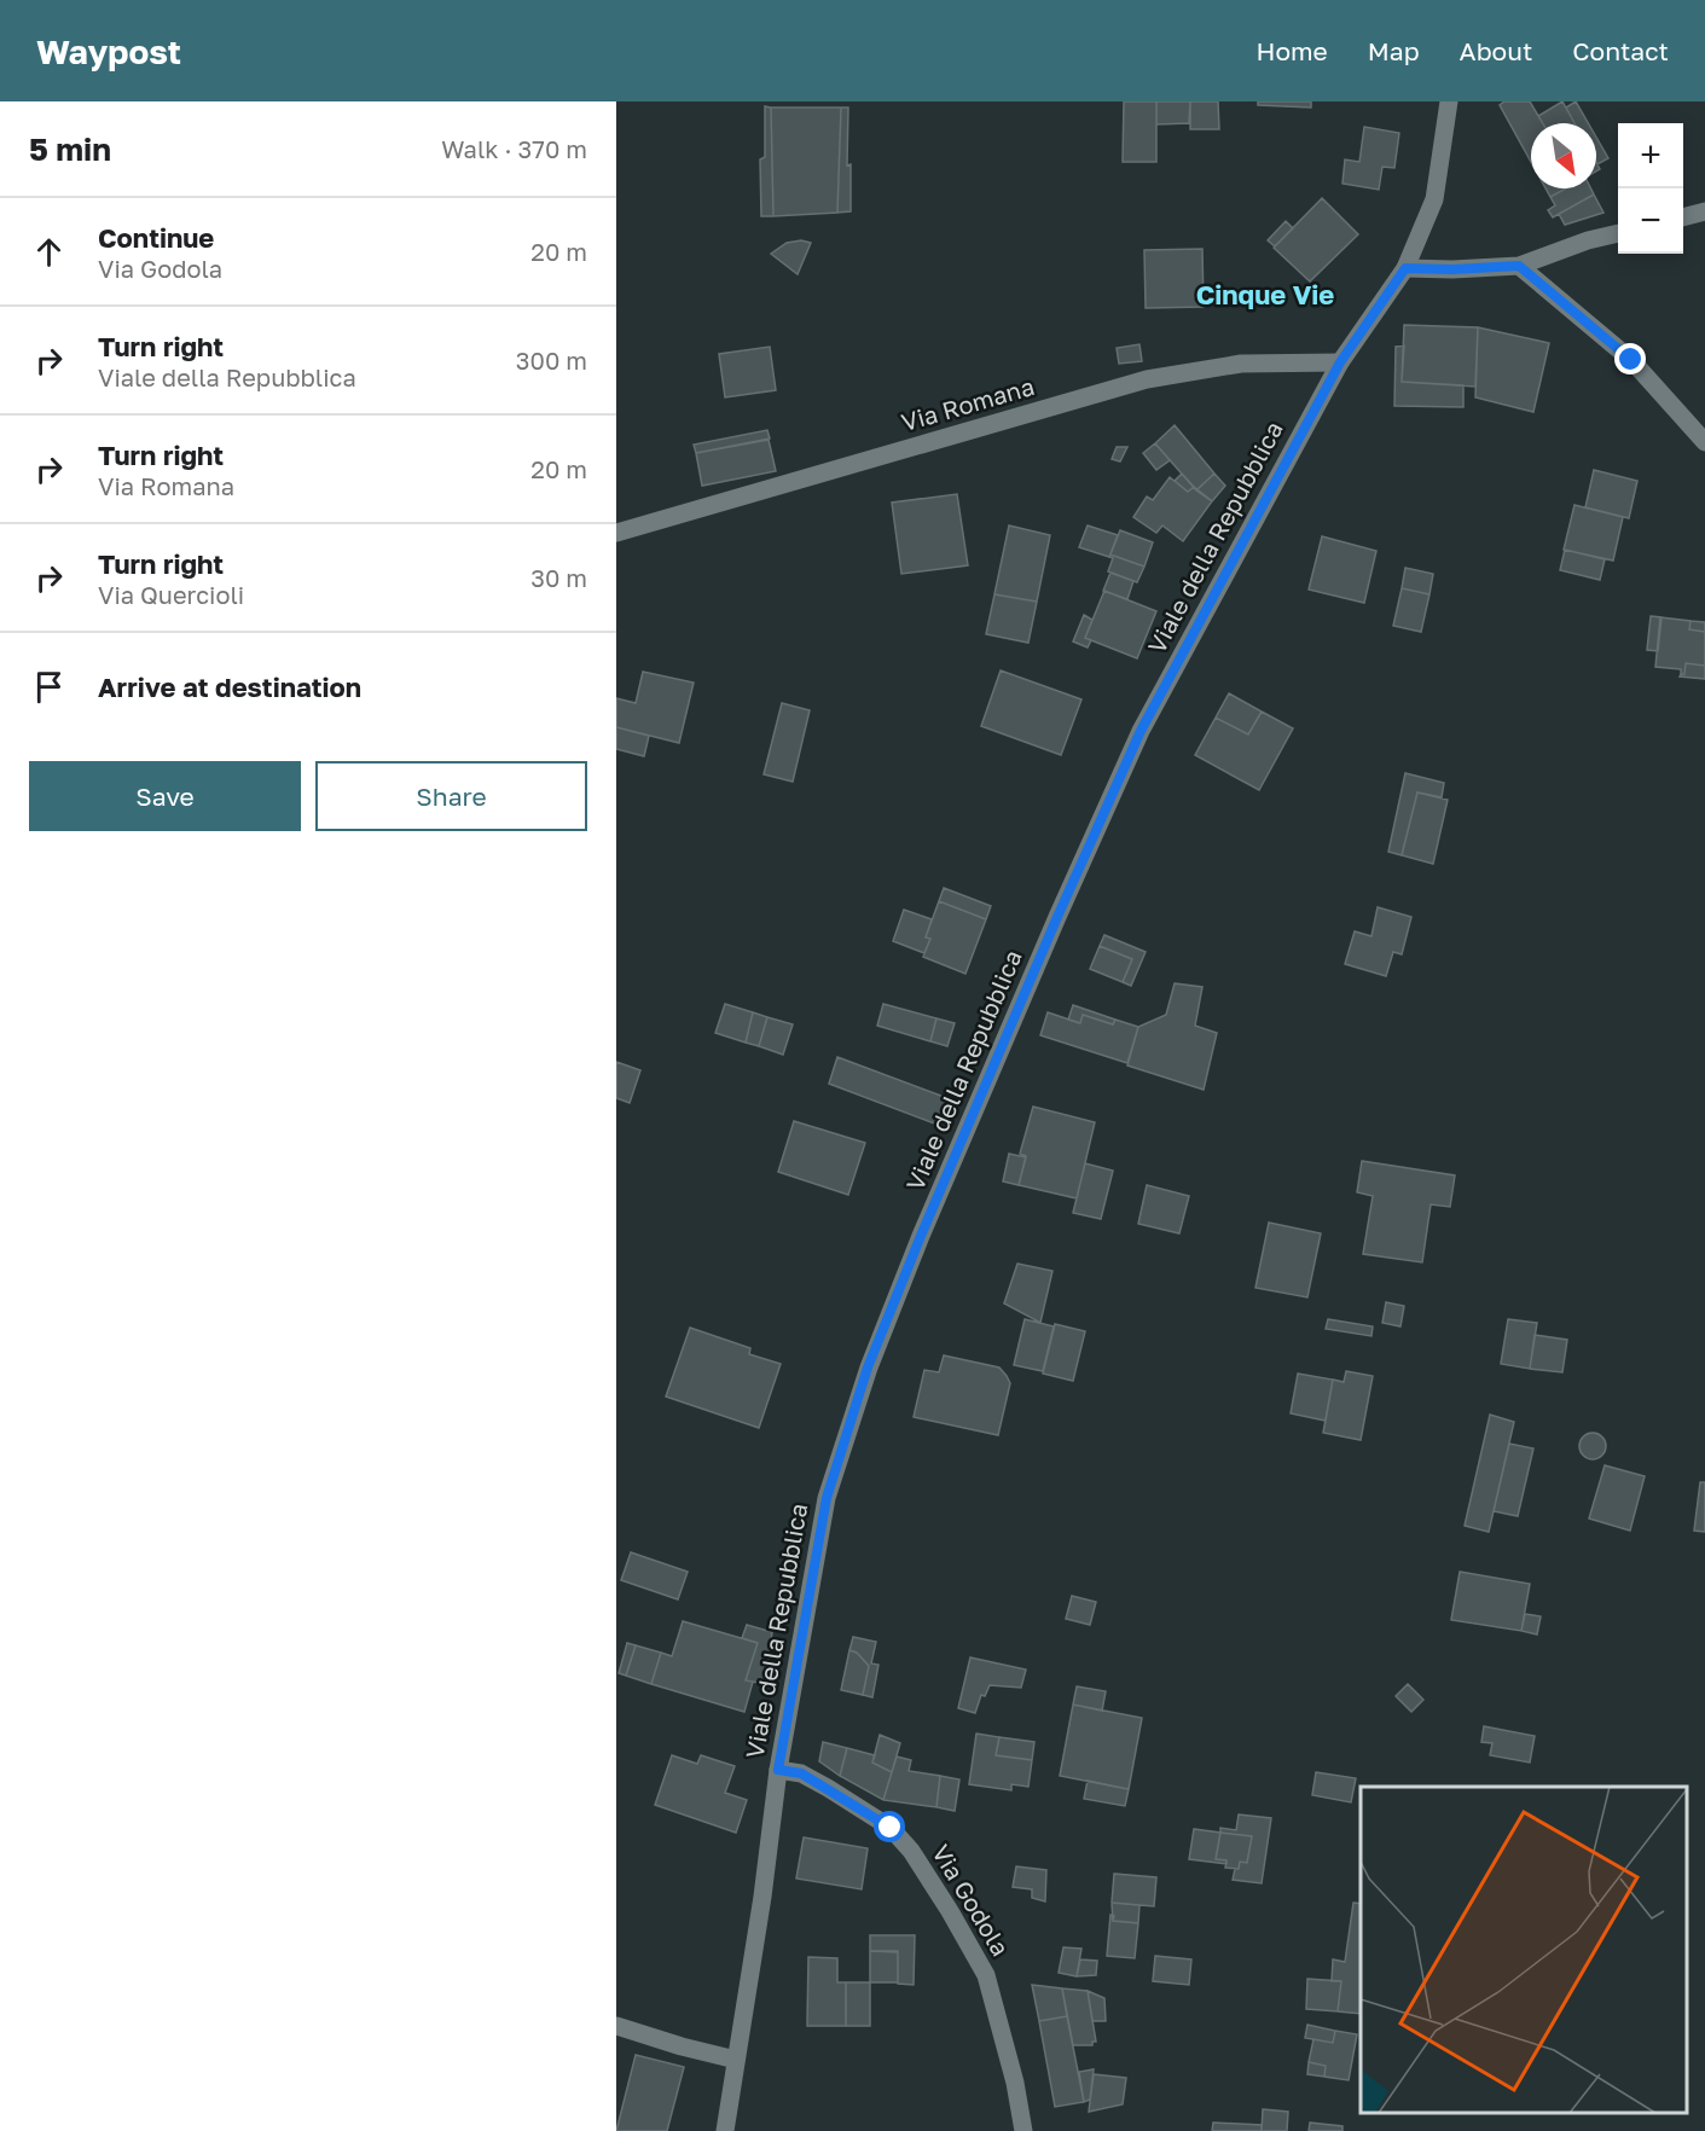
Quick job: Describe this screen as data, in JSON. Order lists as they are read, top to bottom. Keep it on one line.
{"streets":{"main road":["Via Romana","Viale della Repubblica","Via Godola"]},"crossings":[["Via Romana","Viale della Repubblica"],["Viale della Repubblica","Via Godola"]],"districts":["Cinque Vie"],"north":"bottom right","page":{"header":"Waypost","nav":["Home","Map","About","Contact"],"heading":["5 min","Walk · 370 m"],"map_buttons":["+","−"],"list":[["Continue","Via Godola","20 m"],["Turn right","Viale della Repubblica","300 m"],["Turn right","Via Romana","20 m"],["Turn right","Via Quercioli","30 m"],"Arrive at destination"],"buttons":["Save","Share"]}}
